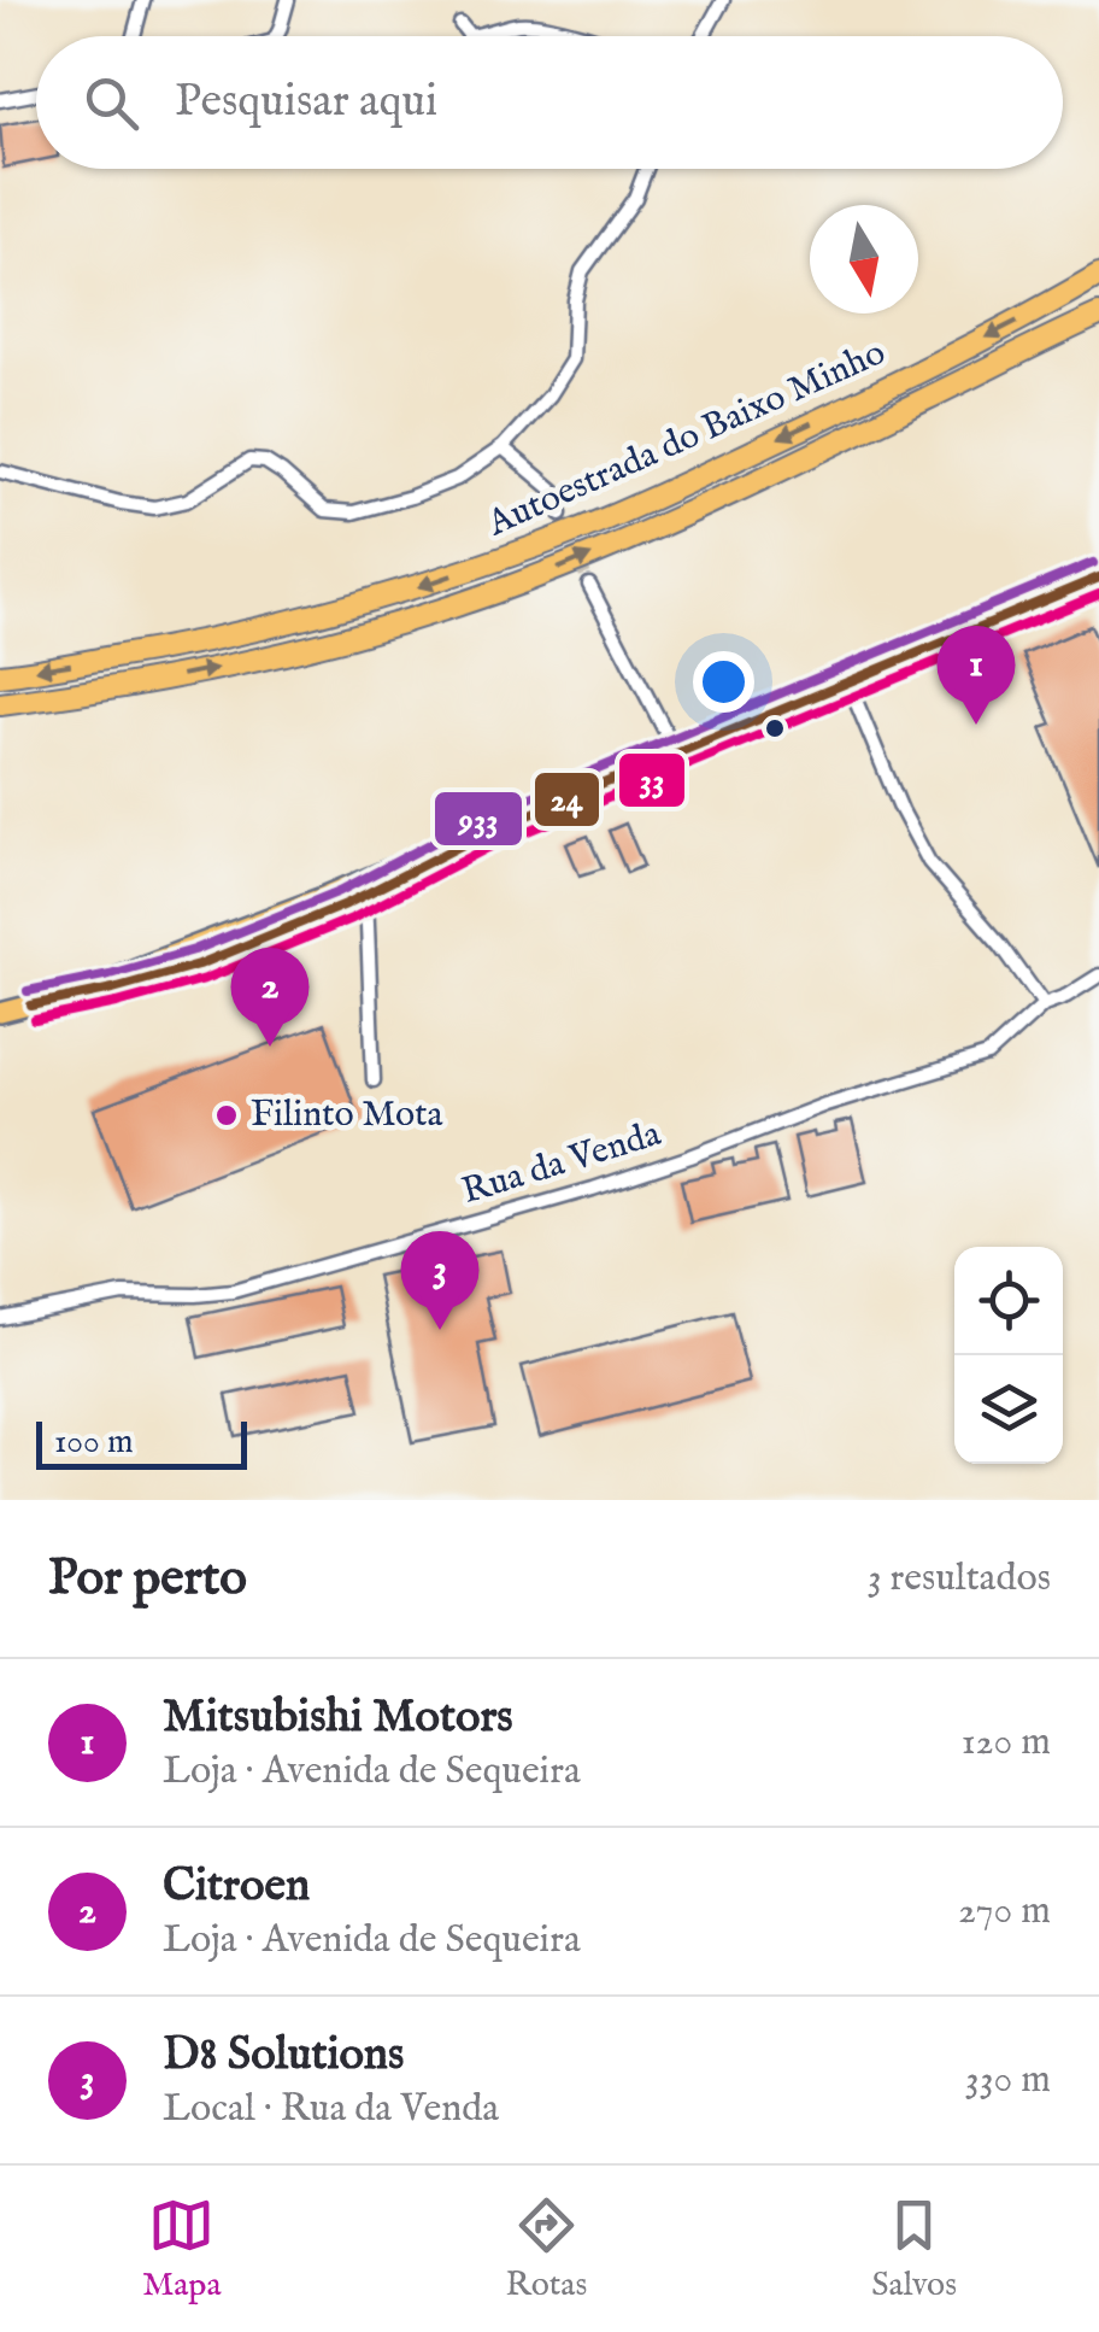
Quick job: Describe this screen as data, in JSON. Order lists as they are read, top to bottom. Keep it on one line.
{"streets":{"highway":["Autoestrada do Baixo Minho"],"street":["Rua da Venda"]},"places":["Filinto Mota"],"lines":["transit line 933","transit line 24","transit line 33"],"scale_bar":"100 m","north":"bottom","page":{"search":"Pesquisar aqui","pins":["1","2","3"],"scale":"100 m","heading":["Por perto","3 resultados"],"list":[{"mark":"1","name":"Mitsubishi Motors","note":"Loja · Avenida de Sequeira","value":"120 m"},{"mark":"2","name":"Citroen","note":"Loja · Avenida de Sequeira","value":"270 m"},{"mark":"3","name":"D8 Solutions","note":"Local · Rua da Venda","value":"330 m"}],"nav":["Mapa","Rotas","Salvos"]}}
